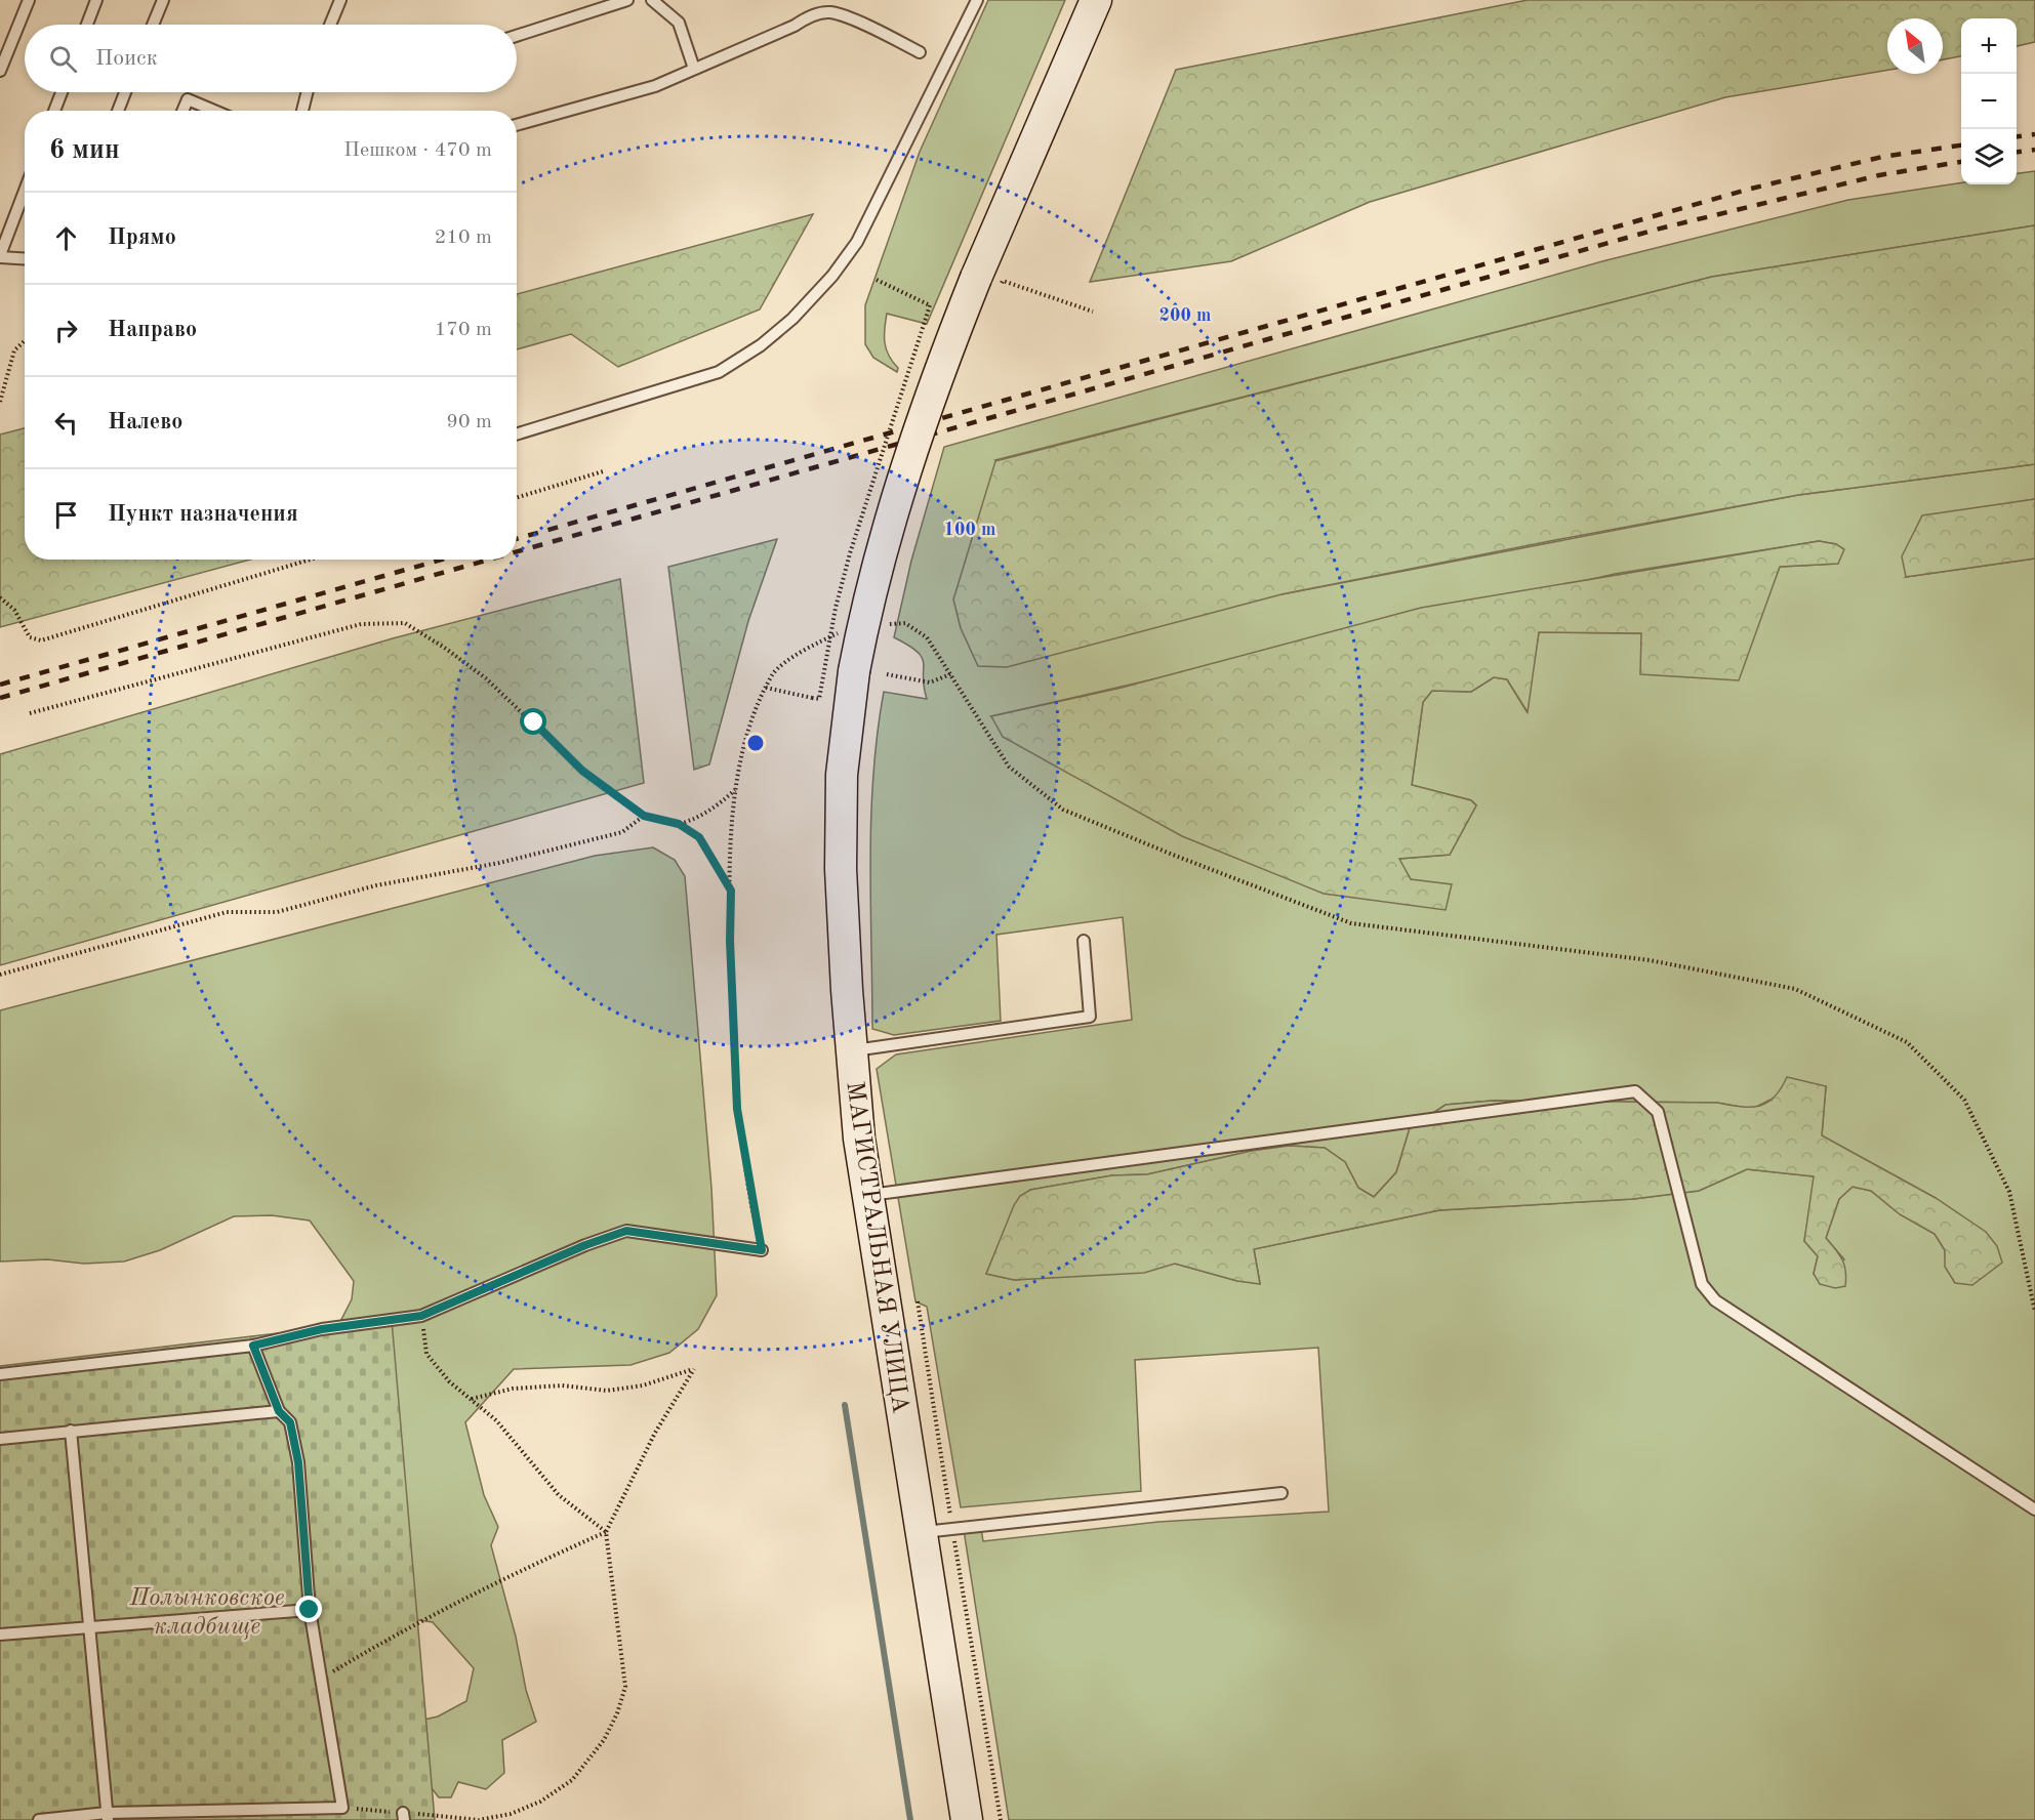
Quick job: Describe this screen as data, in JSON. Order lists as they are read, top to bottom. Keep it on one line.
{"streets":{"main road":["МАГИСТРАЛЬНАЯ УЛИЦА"]},"parks":["Полынковское кладбище"],"north":"top left","page":{"map_buttons":["+","−"],"search":"Поиск","heading":["6 мин","Пешком · 470 m"],"list":[["Прямо","210 m"],["Направо","170 m"],["Налево","90 m"],"Пункт назначения"]},"rings":["200 m","100 m"]}
